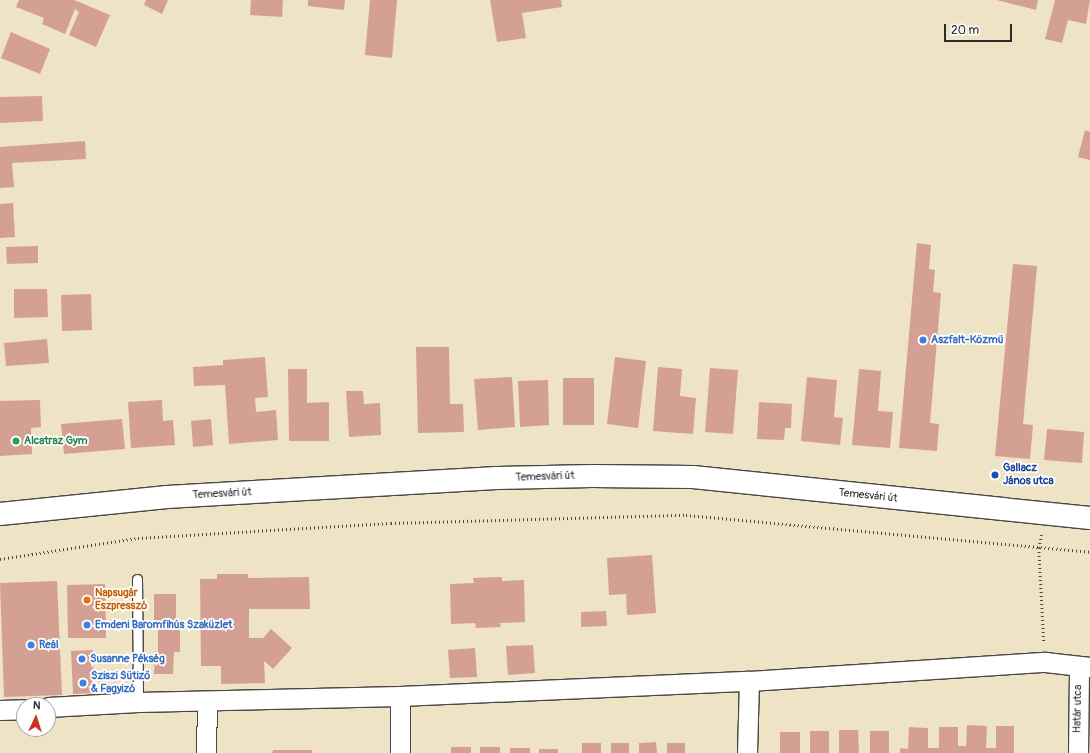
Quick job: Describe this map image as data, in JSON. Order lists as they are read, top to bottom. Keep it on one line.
{"streets":{"street":["Temesvári út","Határ utca"]},"places":["Aszfalt-Közmű","Alcatraz Gym","Gallacz János utca","Napsugár Eszpresszó","Emdeni Baromfihús Szaküzlet","Reál","Susanne Pékség","Sziszi Sütiző & Fagyizó"],"scale_bar":"20 m","north":"top"}
